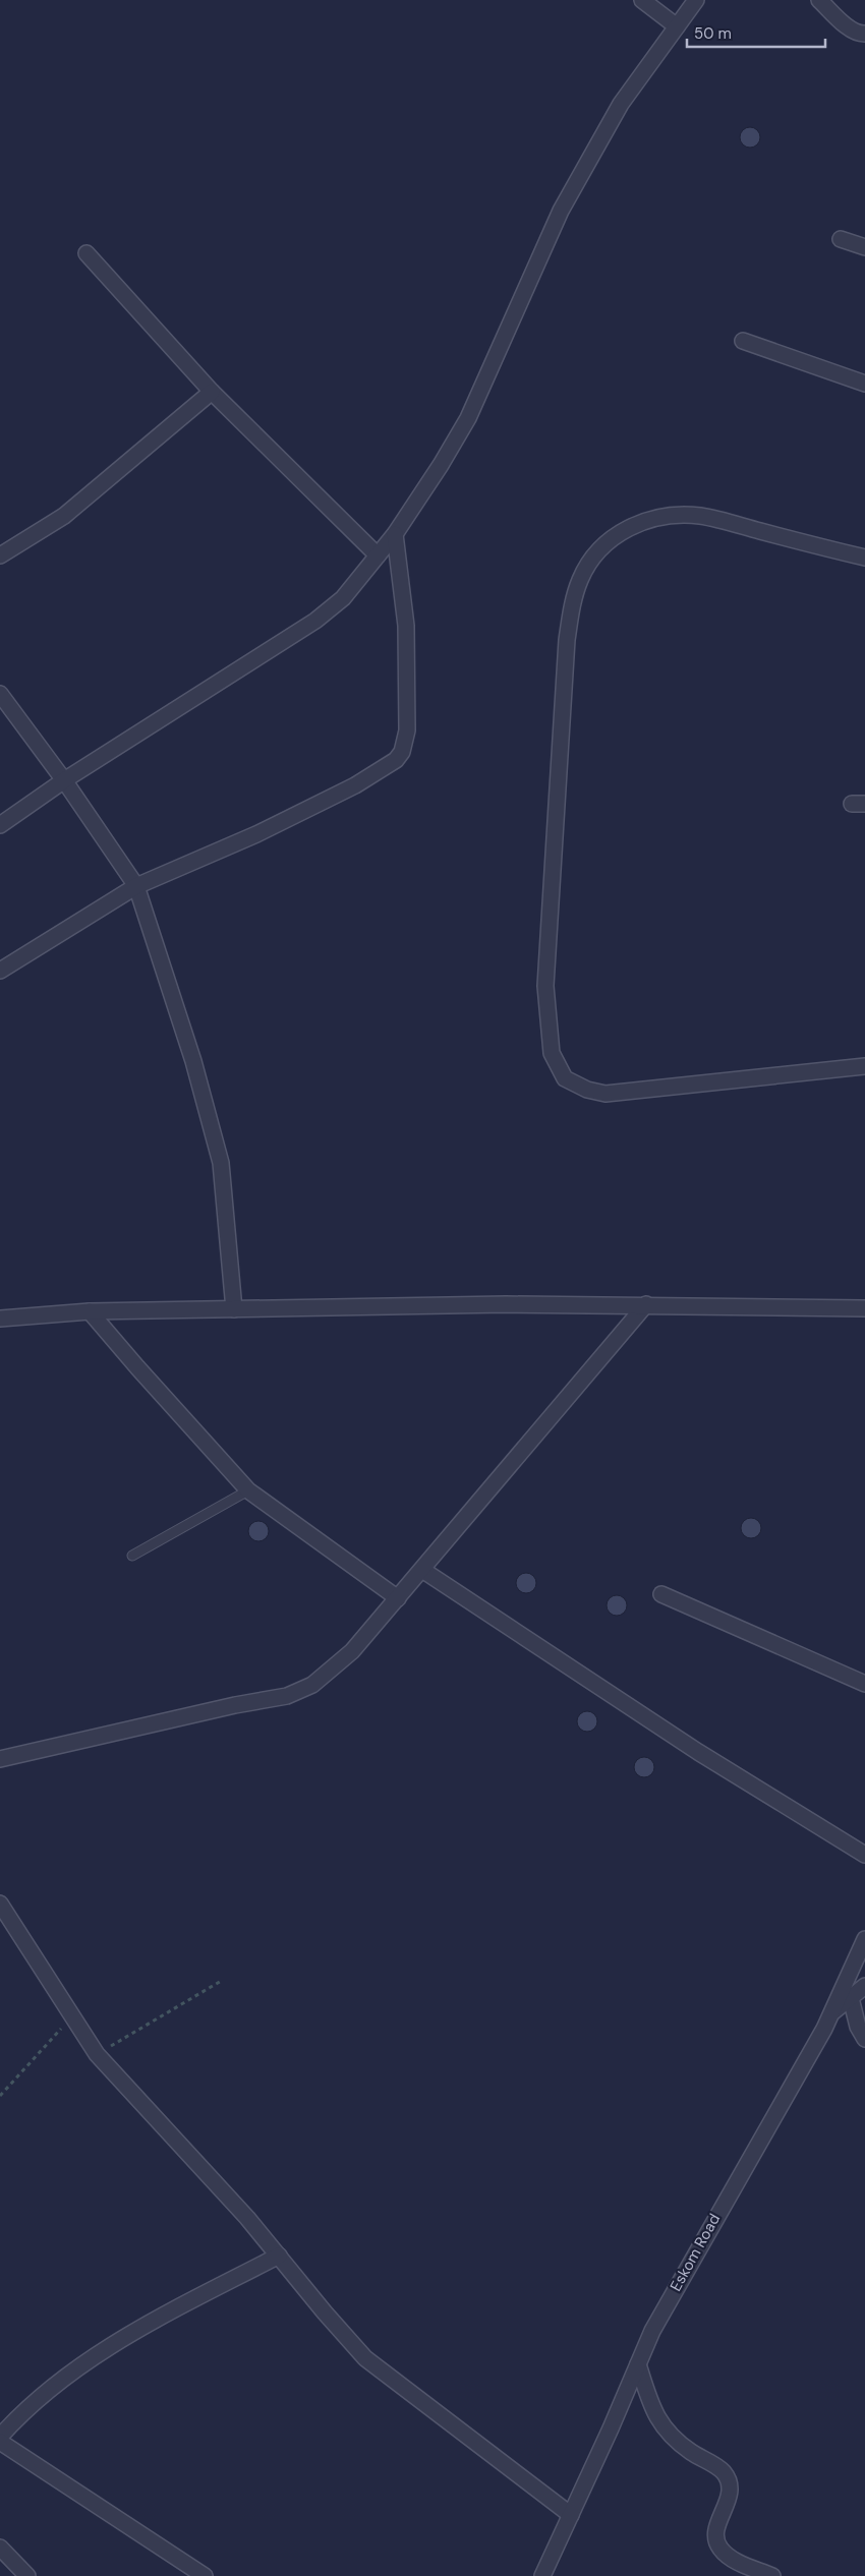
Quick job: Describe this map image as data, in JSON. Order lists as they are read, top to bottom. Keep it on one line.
{"streets":{"street":["Eskom Road"]},"scale_bar":"50 m"}
